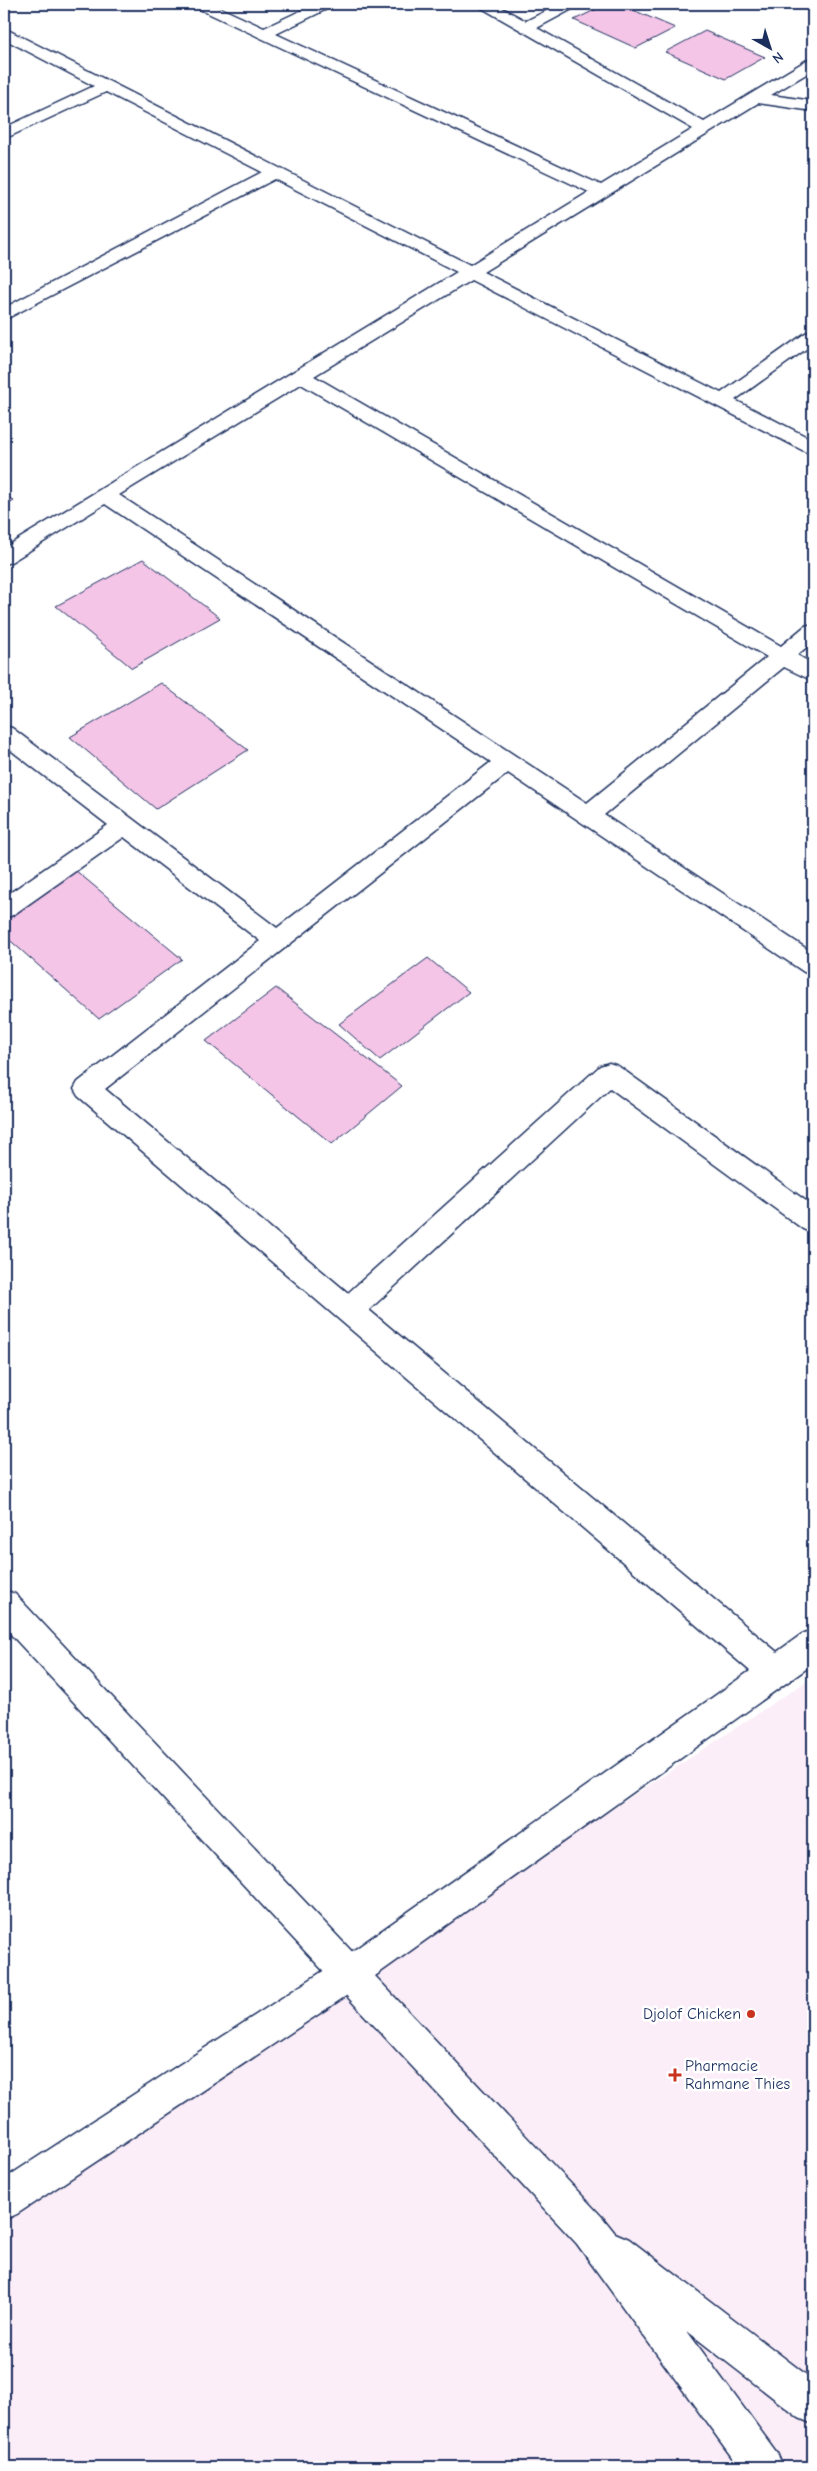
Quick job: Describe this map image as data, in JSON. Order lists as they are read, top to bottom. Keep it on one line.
{"places":{"other":["Djolof Chicken"],"health":["Pharmacie Rahmane Thies"]},"north":"bottom right"}
